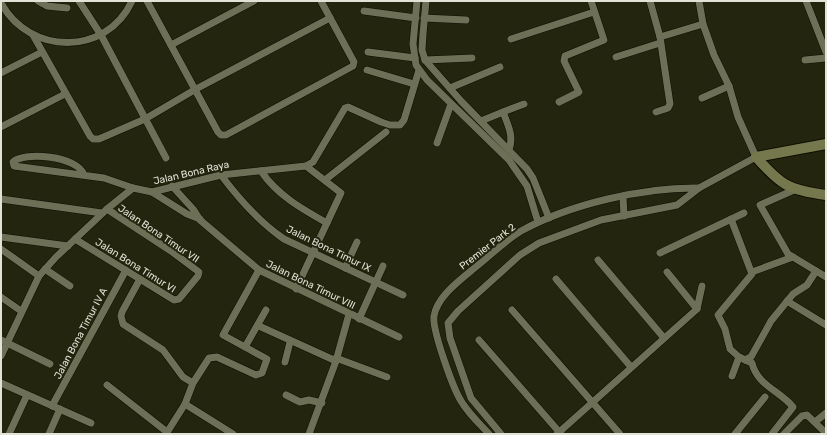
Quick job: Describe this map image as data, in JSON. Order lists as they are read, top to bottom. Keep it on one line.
{"streets":{"street":["Jalan Bona Raya","Jalan Bona Timur VII","Premier Park 2","Jalan Bona Timur IX","Jalan Bona Timur VI","Jalan Bona Timur VIII","Jalan Bona Timur IV A"]},"crossings":[["Jalan Bona Raya","Jalan Bona Timur IX"],["Jalan Bona Raya","Jalan Bona Timur VIII"],["Jalan Bona Timur VII","Jalan Bona Timur VI"],["Jalan Bona Timur VI","Jalan Bona Timur IV A"]]}
